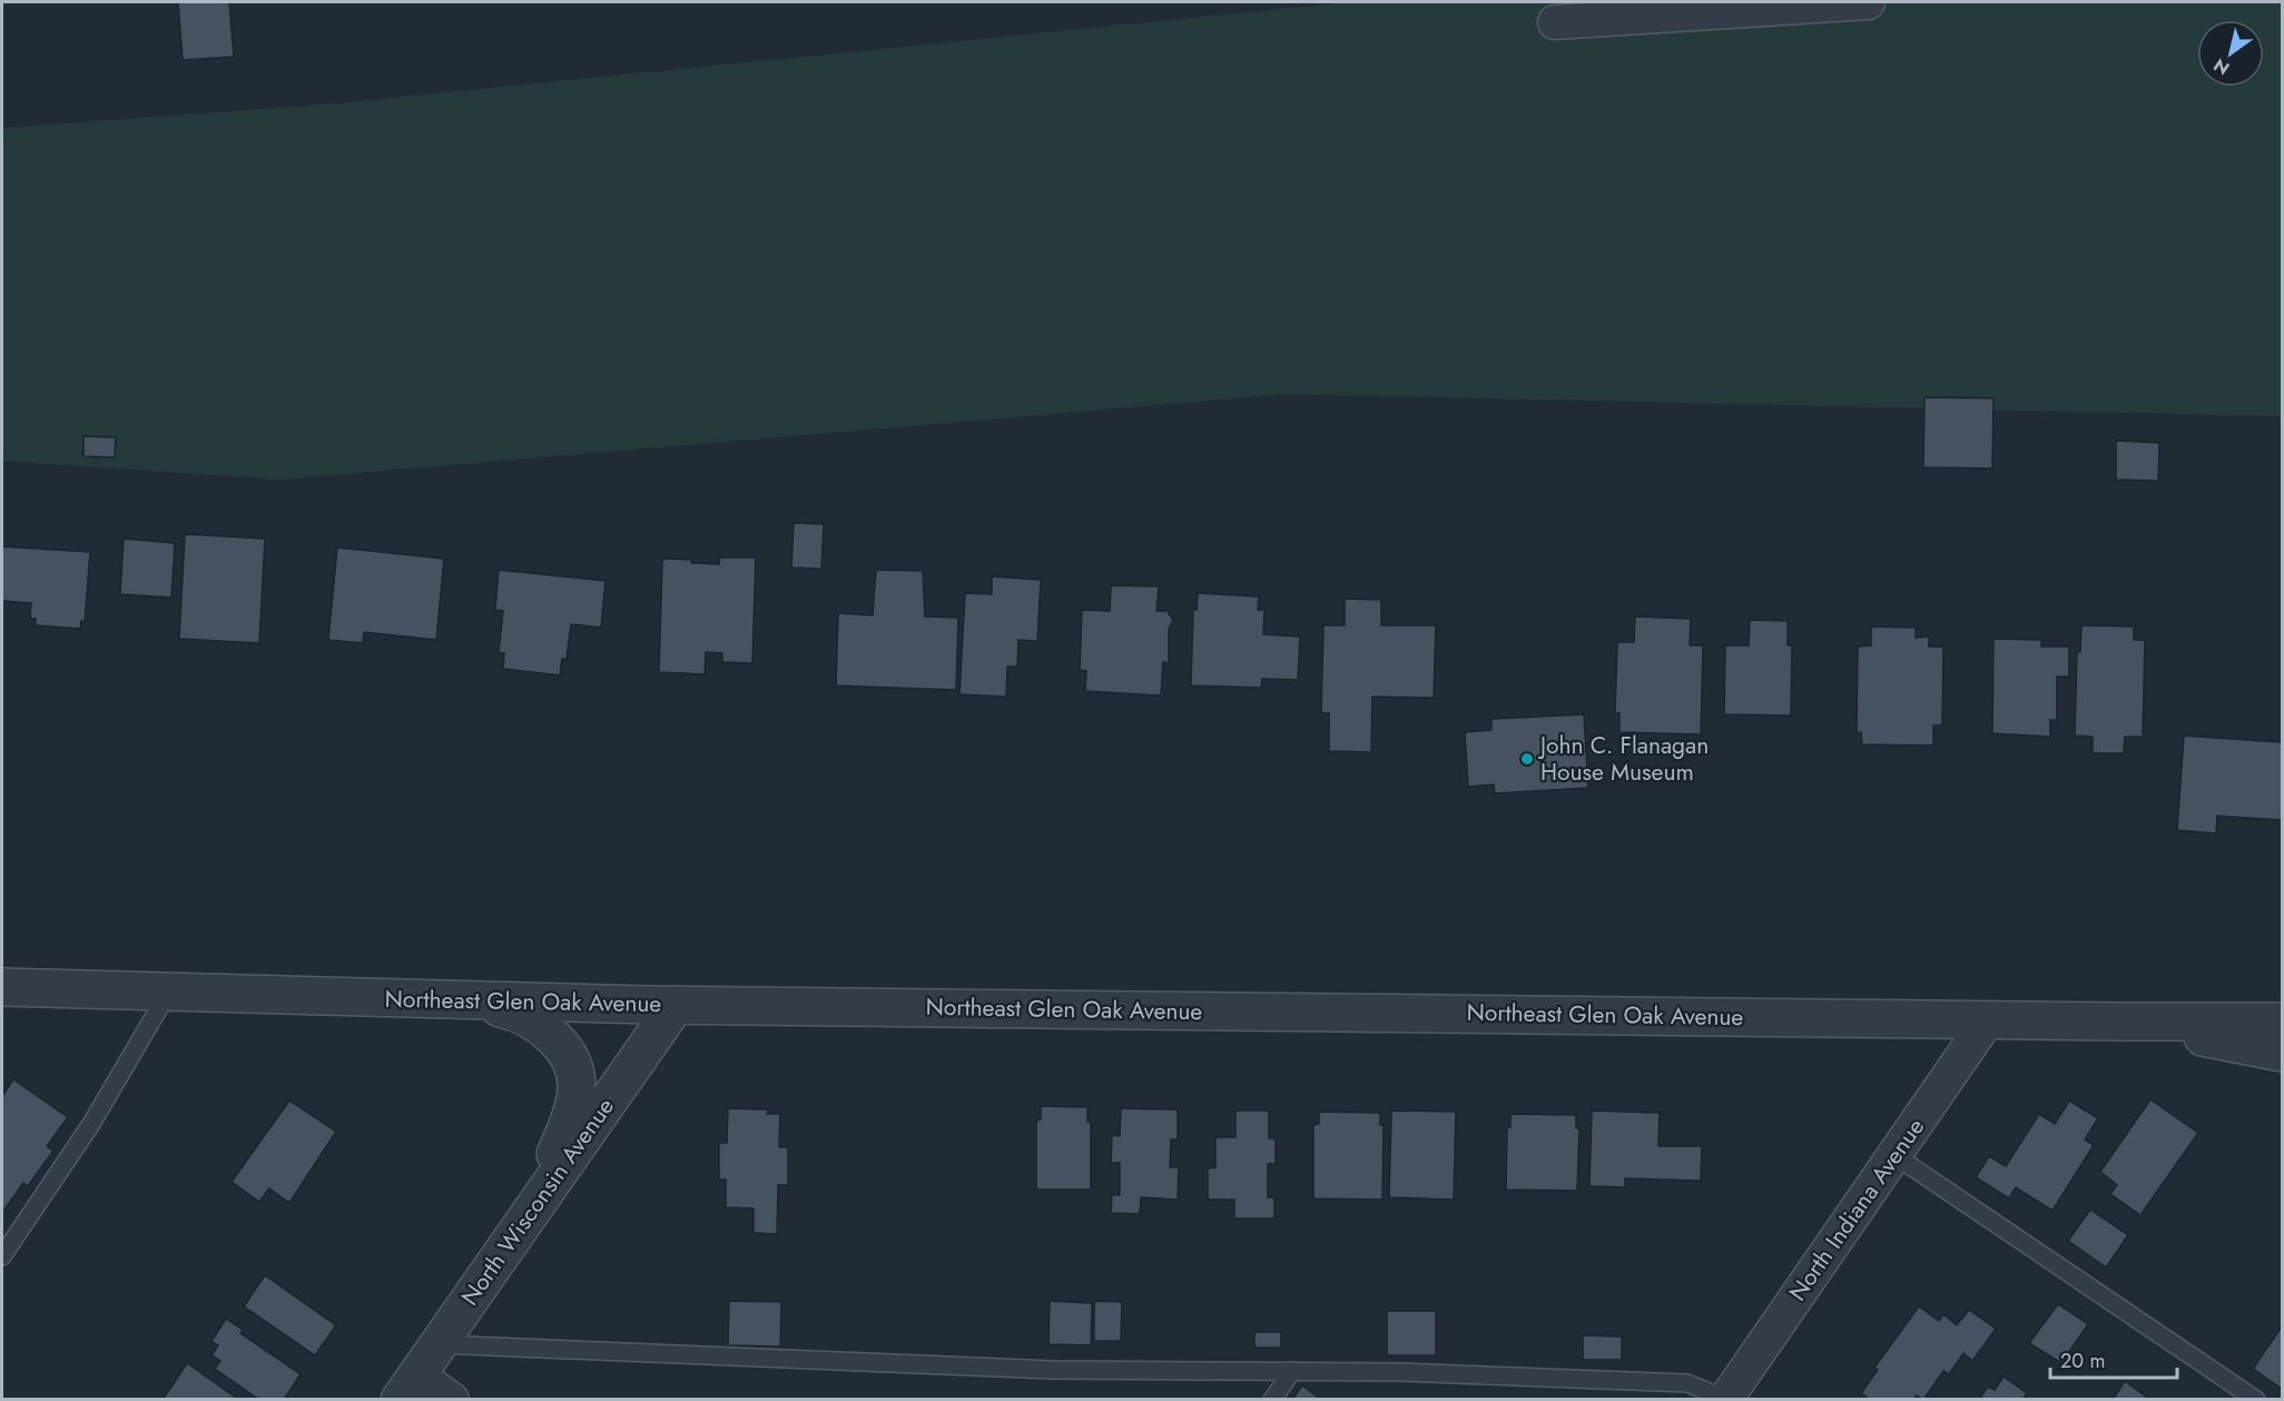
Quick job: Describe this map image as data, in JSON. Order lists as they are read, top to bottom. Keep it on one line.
{"streets":{"street":["Northeast Glen Oak Avenue","North Wisconsin Avenue","North Indiana Avenue"]},"crossings":[["Northeast Glen Oak Avenue","North Wisconsin Avenue"],["Northeast Glen Oak Avenue","North Indiana Avenue"]],"places":["John C. Flanagan House Museum"],"scale_bar":"20 m","north":"bottom left"}
